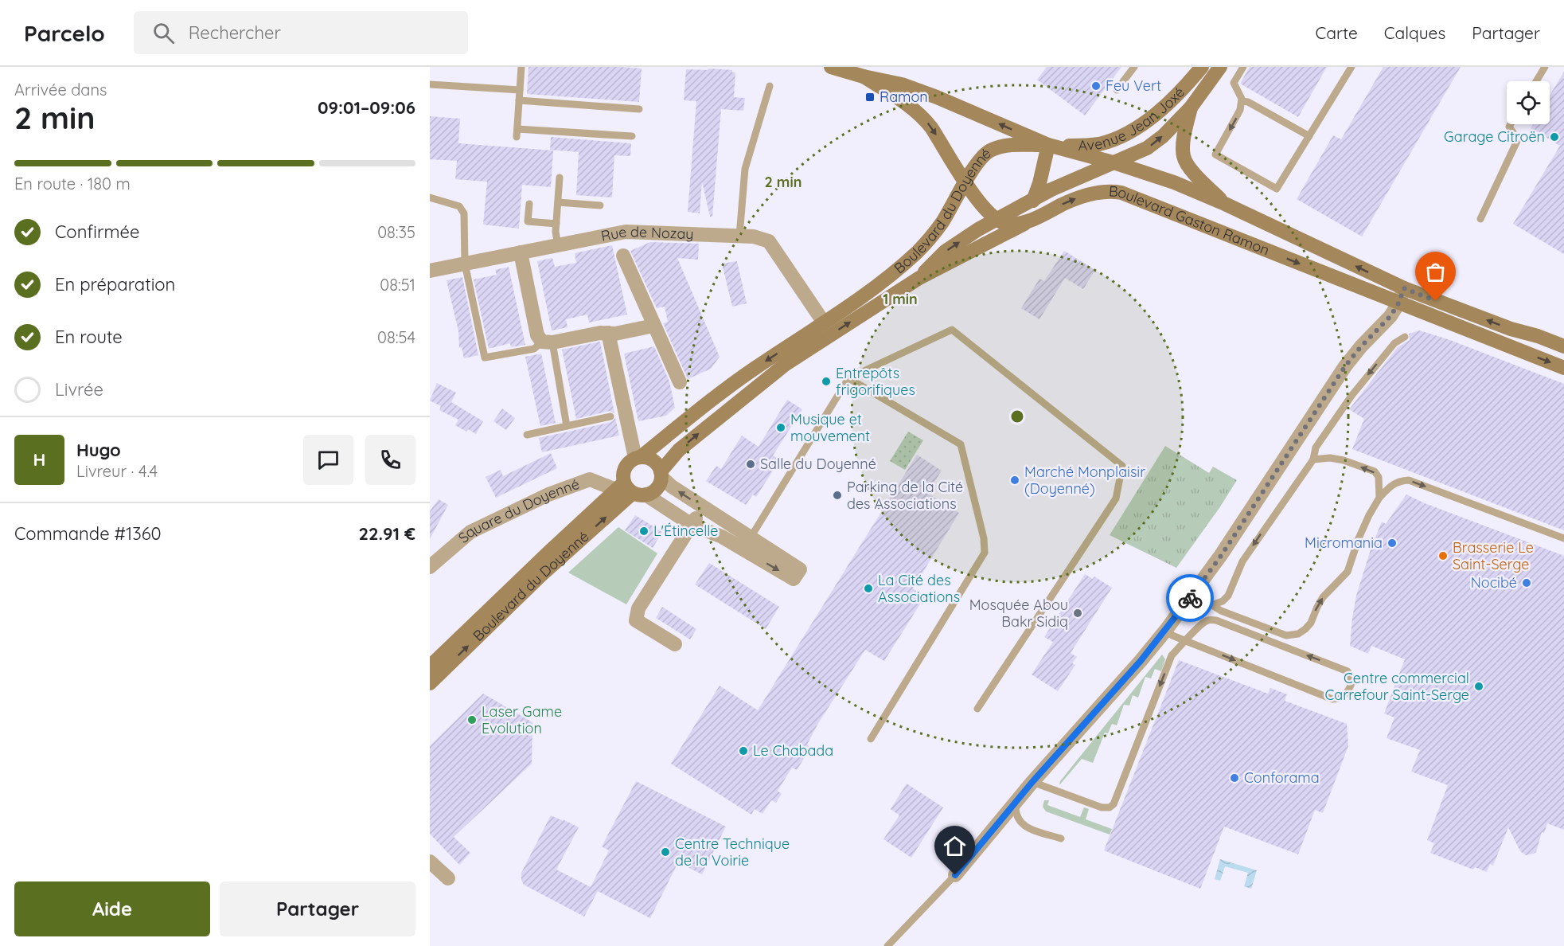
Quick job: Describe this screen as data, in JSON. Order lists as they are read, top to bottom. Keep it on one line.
{"streets":{"main road":["Avenue Jean Joxé","Boulevard du Doyenné","Boulevard Gaston Ramon"],"street":["Rue de Nozay","Square du Doyenné"]},"crossings":[["Avenue Jean Joxé","Boulevard du Doyenné"],["Avenue Jean Joxé","Boulevard Gaston Ramon"],["Boulevard du Doyenné","Boulevard Gaston Ramon"],["Boulevard du Doyenné","Rue de Nozay"],["Boulevard du Doyenné","Square du Doyenné"]],"places":{"other":["Feu Vert","Garage Citroën","Entrepôts frigorifiques","Musique et mouvement","Salle du Doyenné","Marché Monplaisir (Doyenné)","Parking de la Cité des Associations","L'Étincelle","Micromania","Brasserie Le Saint-Serge","Nocibé","La Cité des Associations","Mosquée Abou Bakr Sidiq","Centre commercial Carrefour Saint-Serge","Laser Game Evolution","Le Chabada","Conforama","Centre Technique de la Voirie"],"transit":["Ramon"]},"page":{"header":"Parcelo","search":"Rechercher","nav":["Carte","Calques","Partager"],"heading":["2 min","Arrivée dans","09:01–09:06"],"panel":["Hugo","Livreur · 4.4","Commande #1360","22.91 €"],"bar":"En route · 180 m","list":[["Confirmée","08:35"],["En préparation","08:51"],["En route","08:54"],"Livrée"],"round":"H","buttons":["Aide","Partager"]},"rings":["2 min","1 min"]}
